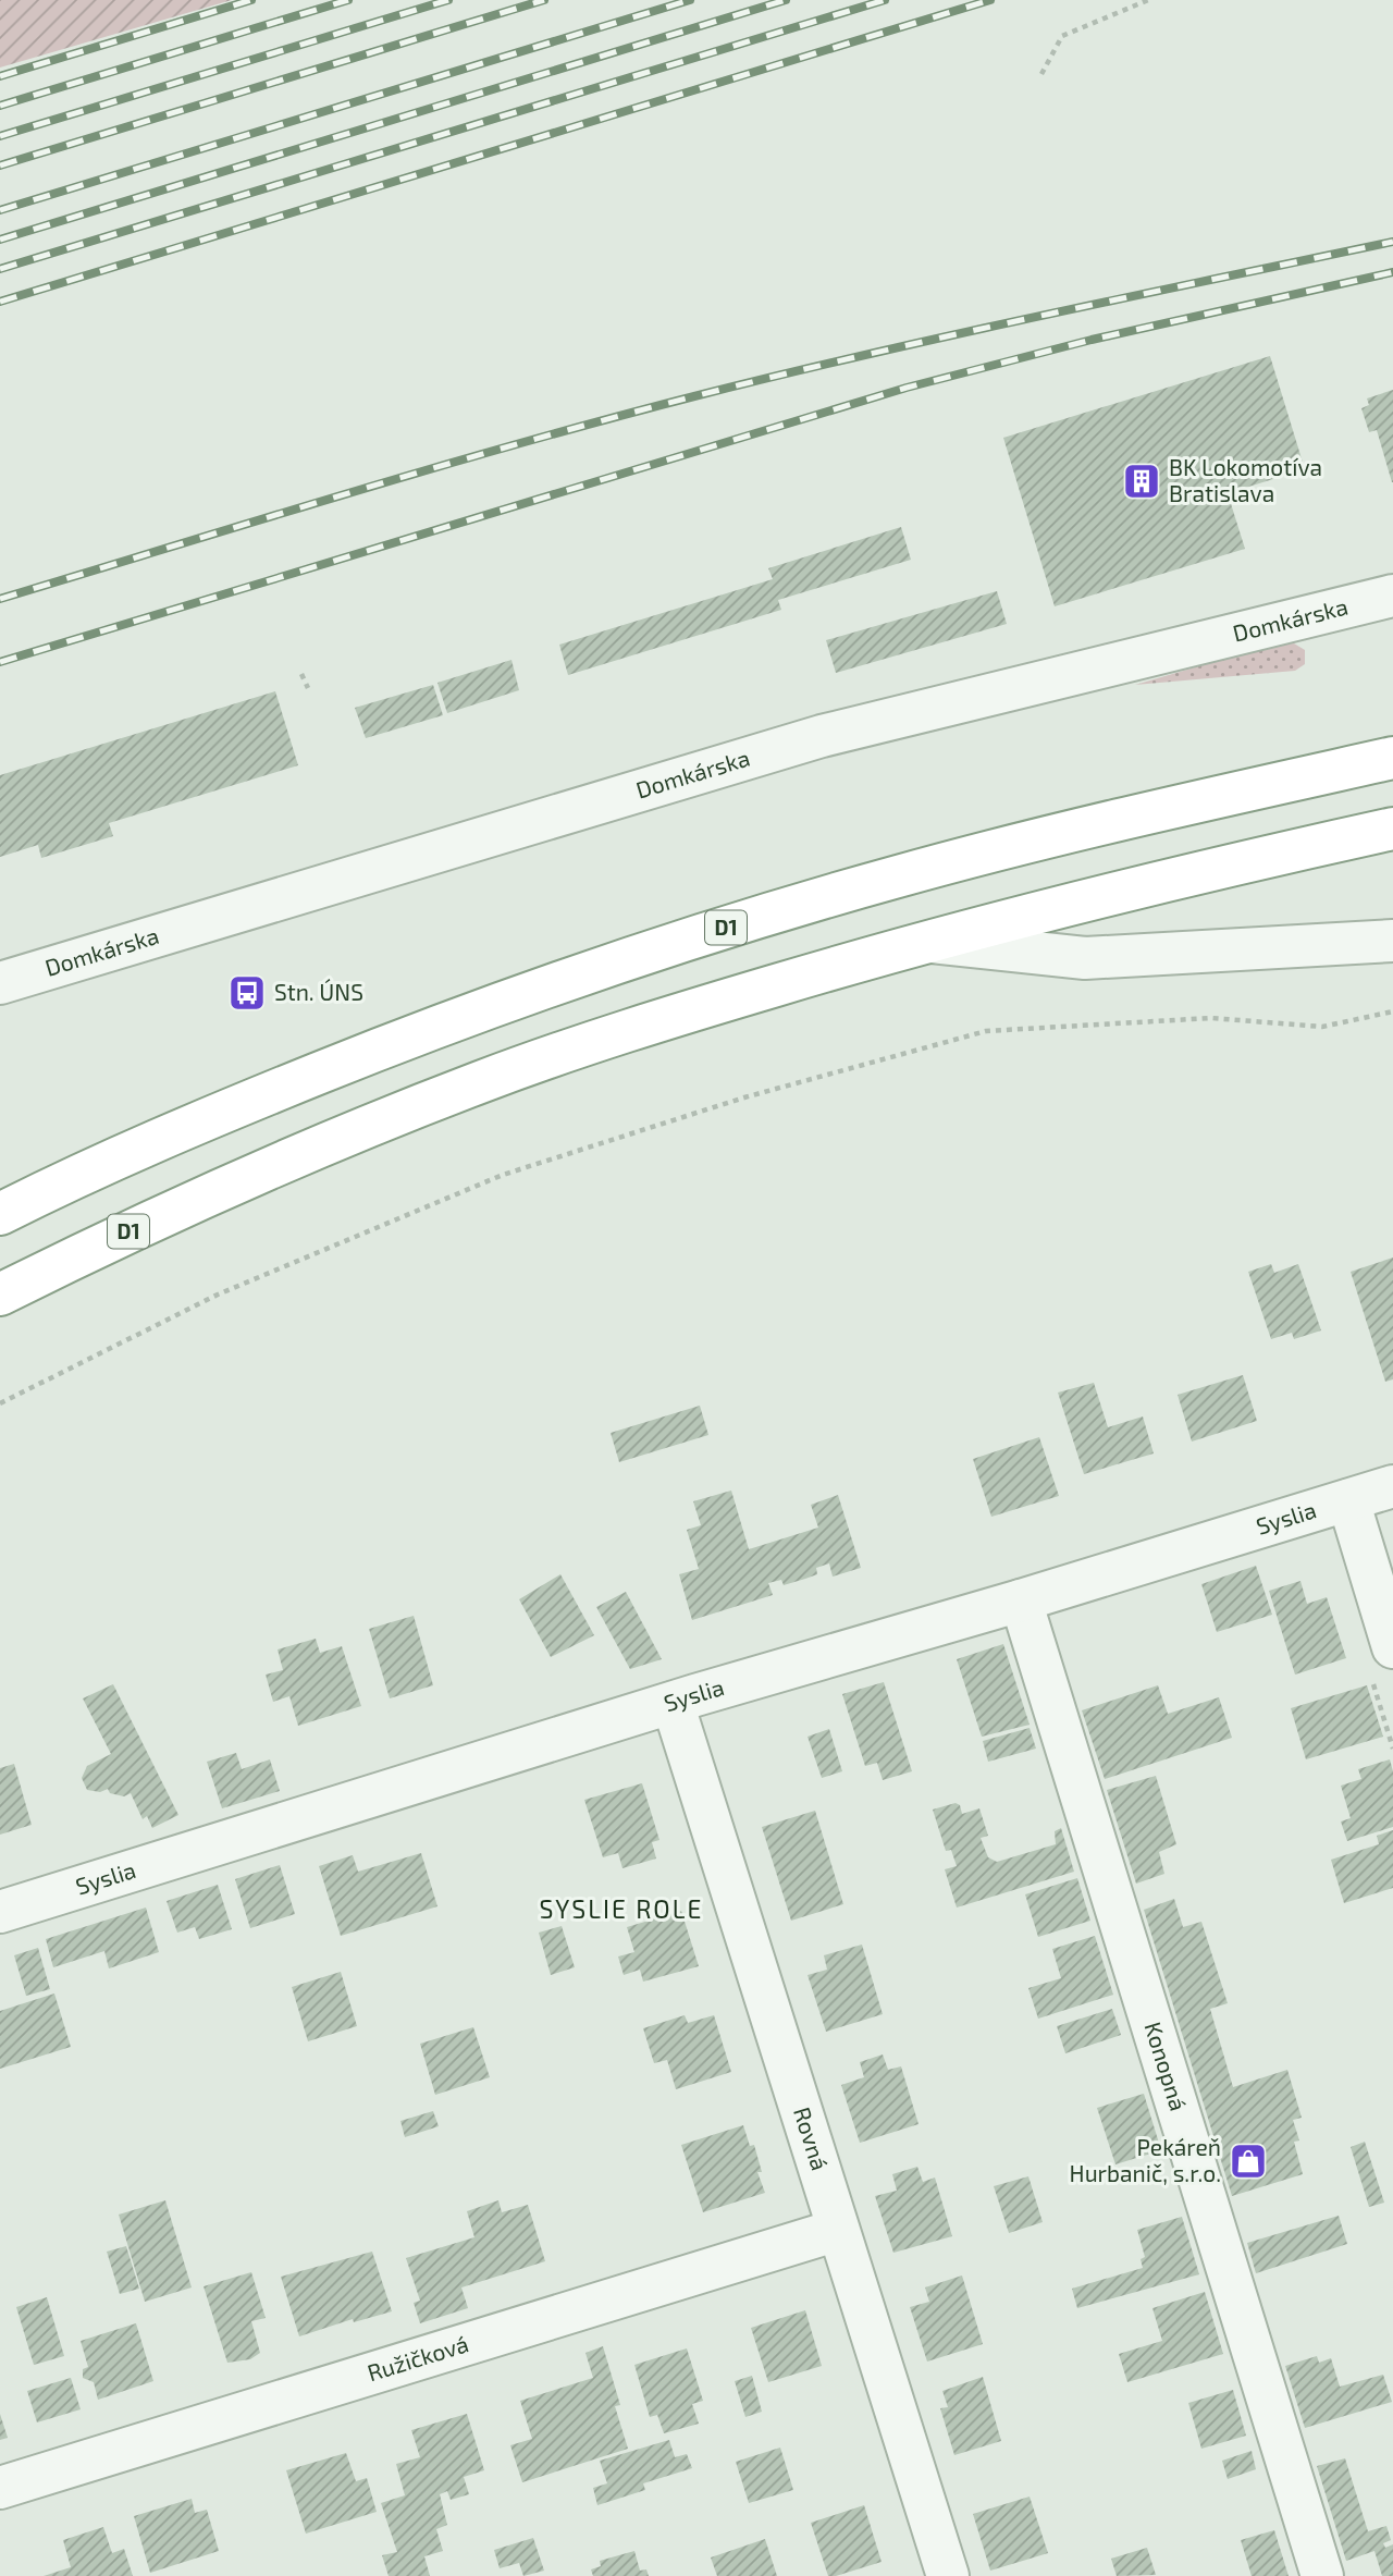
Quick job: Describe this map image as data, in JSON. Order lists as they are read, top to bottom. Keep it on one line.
{"streets":{"highway":["D1"],"street":["Domkárska","Syslia","Konopná","Rovná","Ružičková"]},"crossings":[["Syslia","Konopná"],["Syslia","Rovná"],["Rovná","Ružičková"]],"districts":["SYSLIE ROLE"],"places":{"building":["BK Lokomotíva Bratislava"],"bus stop":["Stn. ÚNS"],"shop":["Pekáreň Hurbanič, s.r.o."]}}
